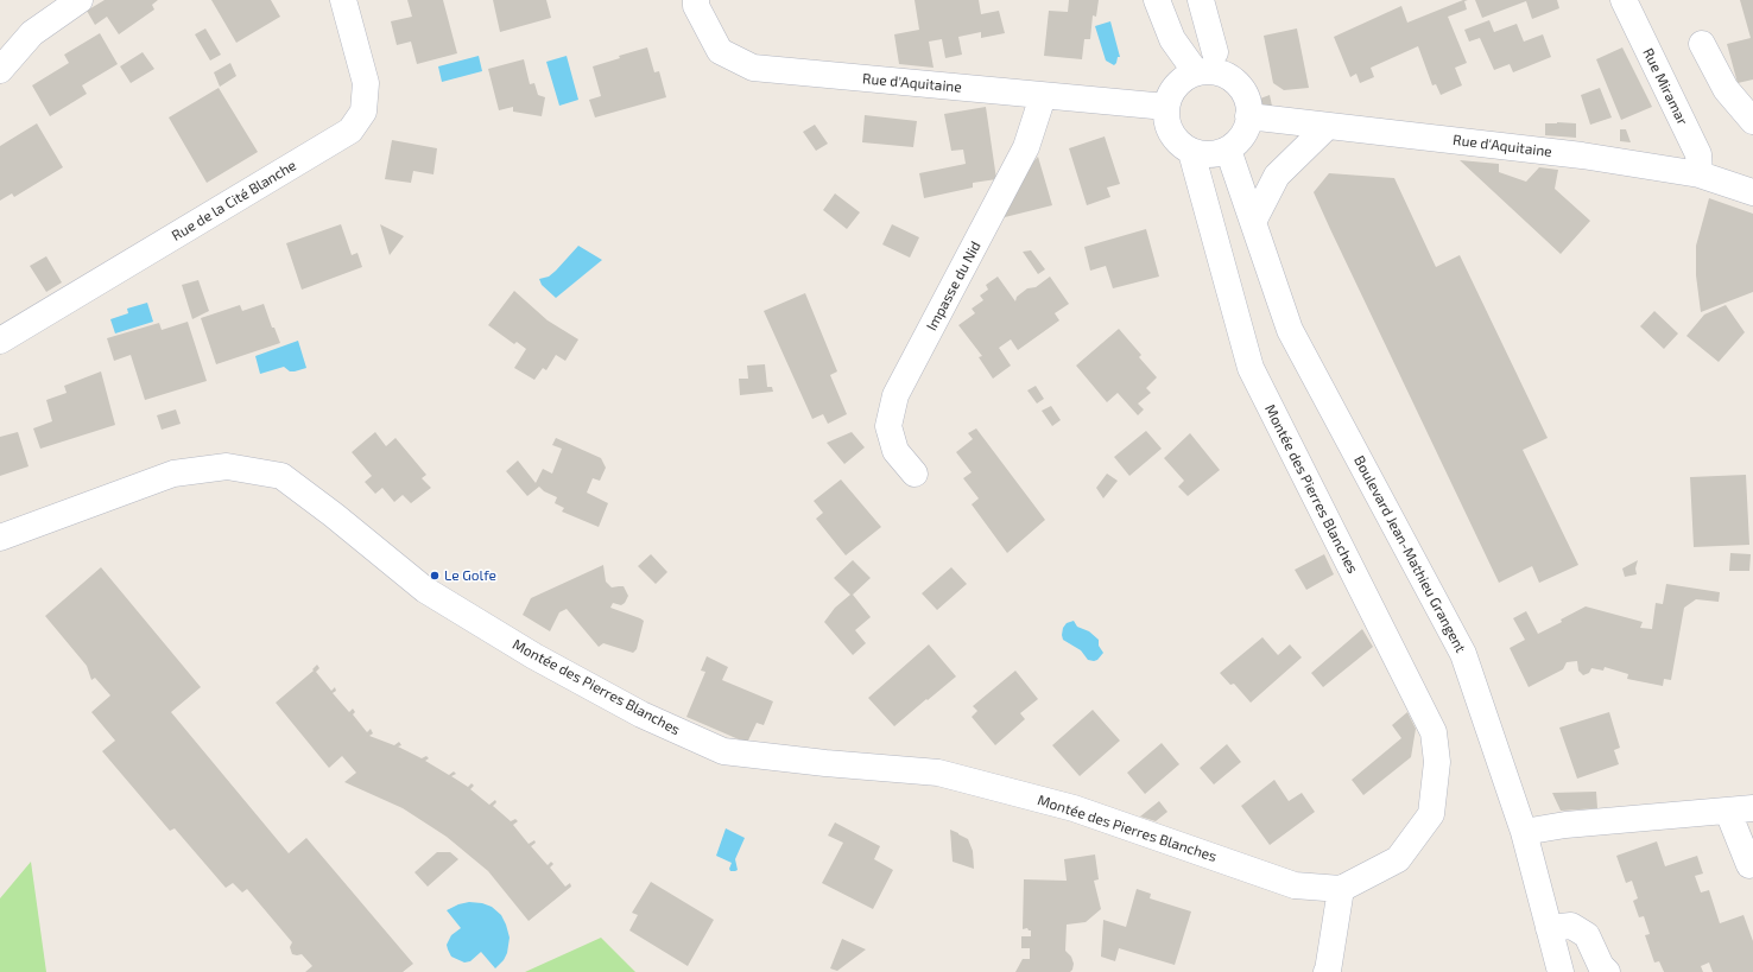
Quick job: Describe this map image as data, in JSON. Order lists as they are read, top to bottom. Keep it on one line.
{"streets":{"street":["Rue d'Aquitaine","Rue Miramar","Rue de la Cité Blanche","Impasse du Nid","Montée des Pierres Blanches","Boulevard Jean-Mathieu Grangent"]},"crossings":[["Rue d'Aquitaine","Rue Miramar"],["Rue d'Aquitaine","Impasse du Nid"],["Rue d'Aquitaine","Montée des Pierres Blanches"],["Rue d'Aquitaine","Boulevard Jean-Mathieu Grangent"],["Montée des Pierres Blanches","Boulevard Jean-Mathieu Grangent"]],"places":["Le Golfe"]}
